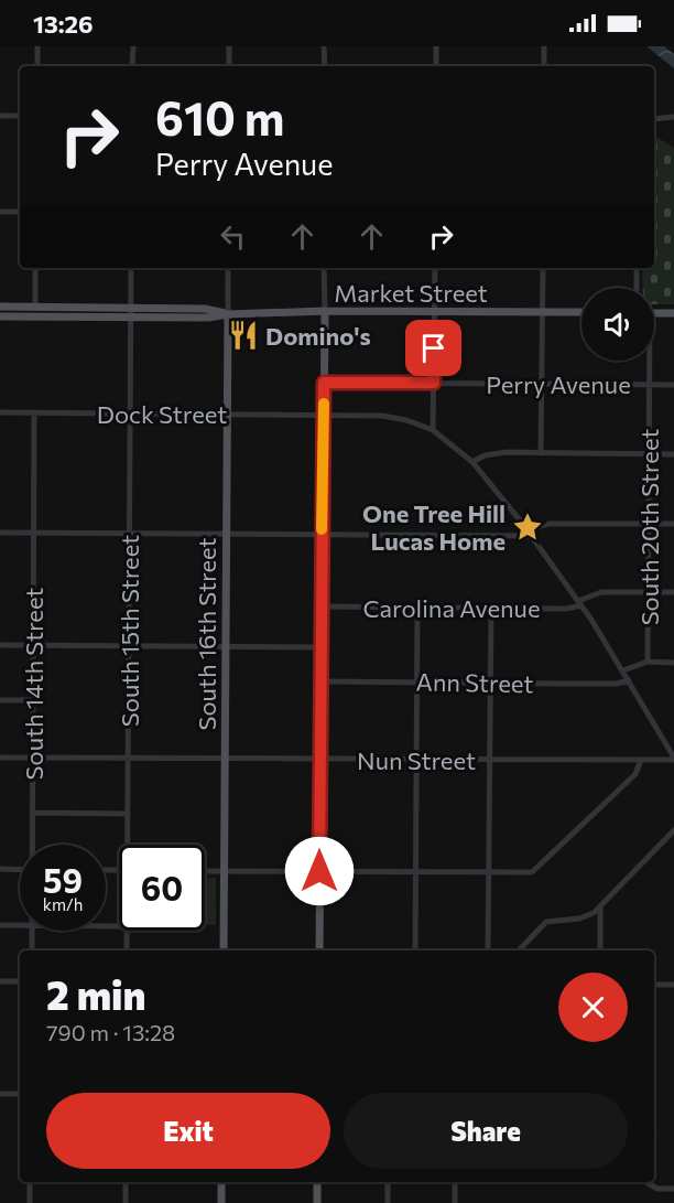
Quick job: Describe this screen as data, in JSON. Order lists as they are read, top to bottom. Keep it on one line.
{"streets":{"main road":["Market Street","South 16th Street"],"street":["Perry Avenue","Dock Street","South 20th Street","Carolina Avenue","South 15th Street","Ann Street","South 14th Street","Nun Street"]},"crossings":[["Market Street","South 15th Street"],["Market Street","South 16th Street"],["Perry Avenue","South 20th Street"],["Dock Street","Carolina Avenue"],["Dock Street","South 15th Street"],["Dock Street","South 16th Street"],["Dock Street","Ann Street"],["Dock Street","South 14th Street"],["Dock Street","Nun Street"],["South 20th Street","Carolina Avenue"],["South 15th Street","Nun Street"],["South 16th Street","Nun Street"],["South 14th Street","Nun Street"]],"places":{"restaurant":["Domino's"],"place":["One Tree Hill Lucas Home"]},"page":{"status":"13:26","turn":["610 m","Perry Avenue"],"speed":"59 km/h","limit":"60","heading":["2 min","790 m · 13:28"],"buttons":["Exit","Share"]}}
